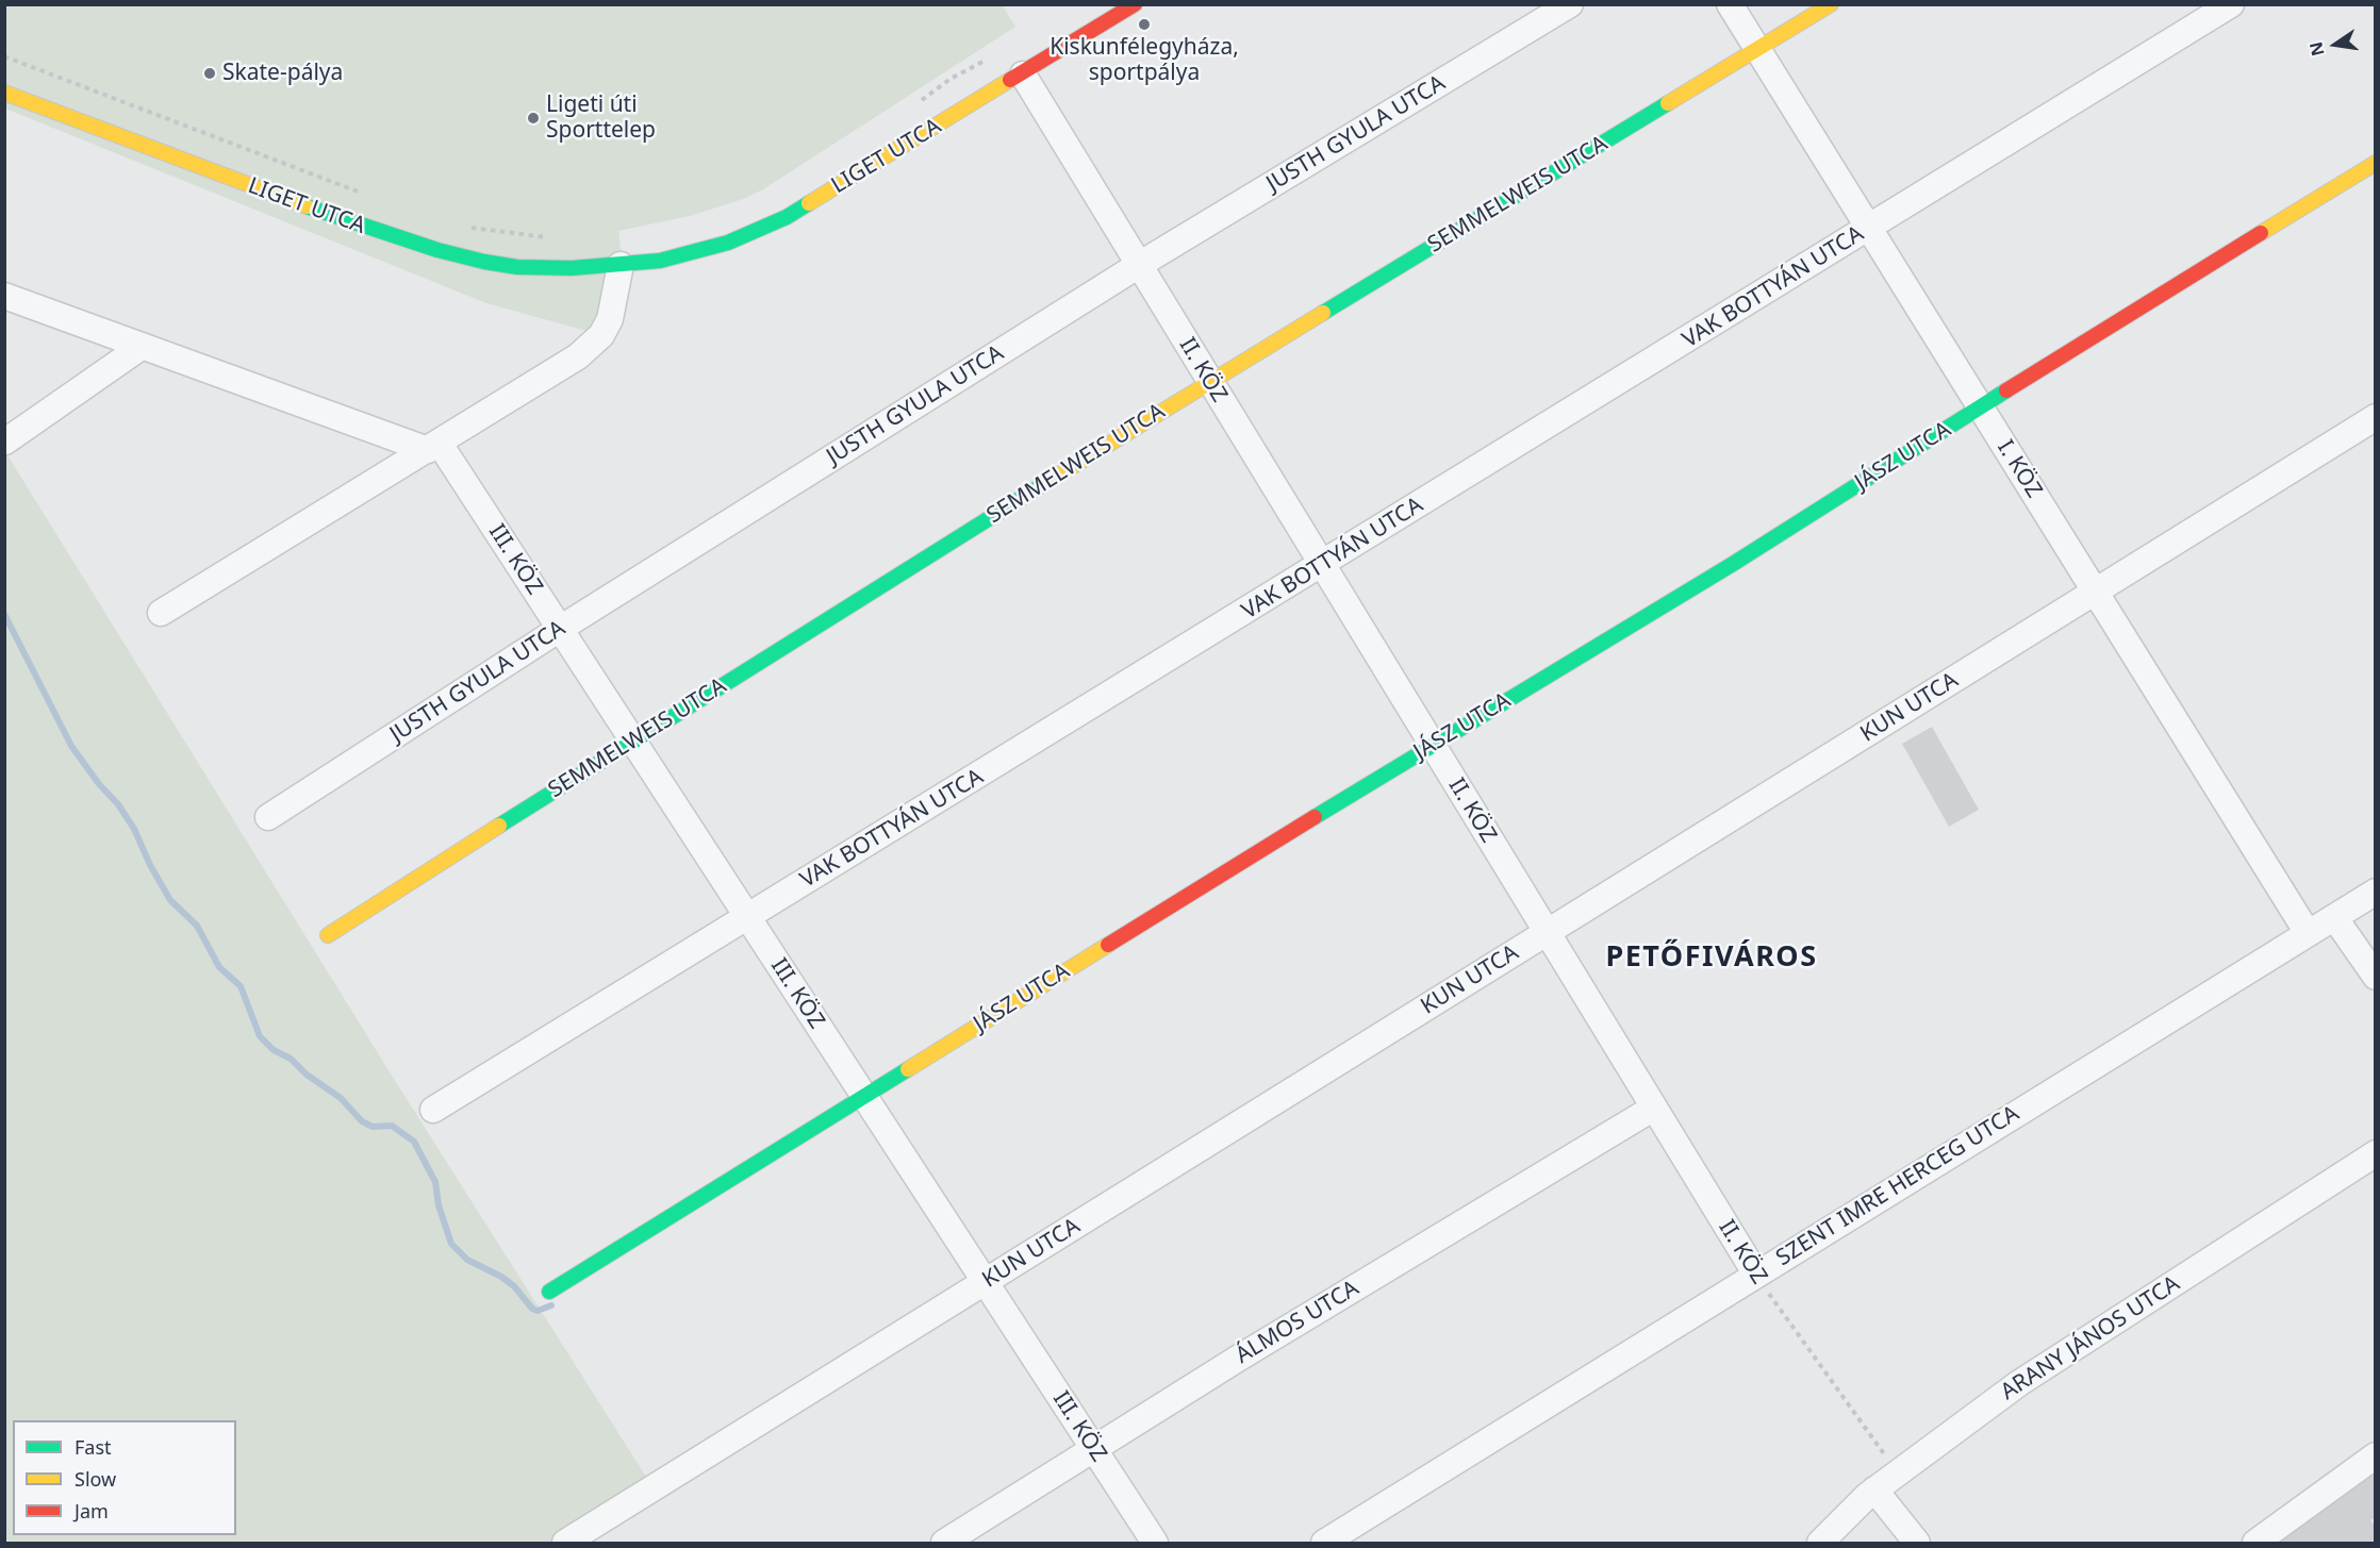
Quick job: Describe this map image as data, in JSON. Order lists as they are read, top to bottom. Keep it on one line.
{"streets":{"street":["JUSTH GYULA UTCA","LIGET UTCA","SEMMELWEIS UTCA","VAK BOTTYÁN UTCA","II. KÖZ","JÁSZ UTCA","I. KÖZ","III. KÖZ","KUN UTCA","SZENT IMRE HERCEG UTCA","ÁLMOS UTCA","ARANY JÁNOS UTCA"]},"crossings":[["JUSTH GYULA UTCA","II. KÖZ"],["JUSTH GYULA UTCA","III. KÖZ"],["LIGET UTCA","II. KÖZ"],["SEMMELWEIS UTCA","II. KÖZ"],["SEMMELWEIS UTCA","I. KÖZ"],["SEMMELWEIS UTCA","III. KÖZ"],["VAK BOTTYÁN UTCA","II. KÖZ"],["VAK BOTTYÁN UTCA","I. KÖZ"],["VAK BOTTYÁN UTCA","III. KÖZ"],["II. KÖZ","JÁSZ UTCA"],["II. KÖZ","KUN UTCA"],["II. KÖZ","SZENT IMRE HERCEG UTCA"],["II. KÖZ","ÁLMOS UTCA"],["II. KÖZ","ARANY JÁNOS UTCA"],["JÁSZ UTCA","I. KÖZ"],["JÁSZ UTCA","III. KÖZ"],["I. KÖZ","KUN UTCA"],["I. KÖZ","SZENT IMRE HERCEG UTCA"],["III. KÖZ","KUN UTCA"],["III. KÖZ","ÁLMOS UTCA"]],"districts":["PETŐFIVÁROS"],"places":["Kiskunfélegyháza, sportpálya","Skate-pálya","Ligeti úti Sporttelep"],"legend":["Fast","Slow","Jam"],"north":"left"}
